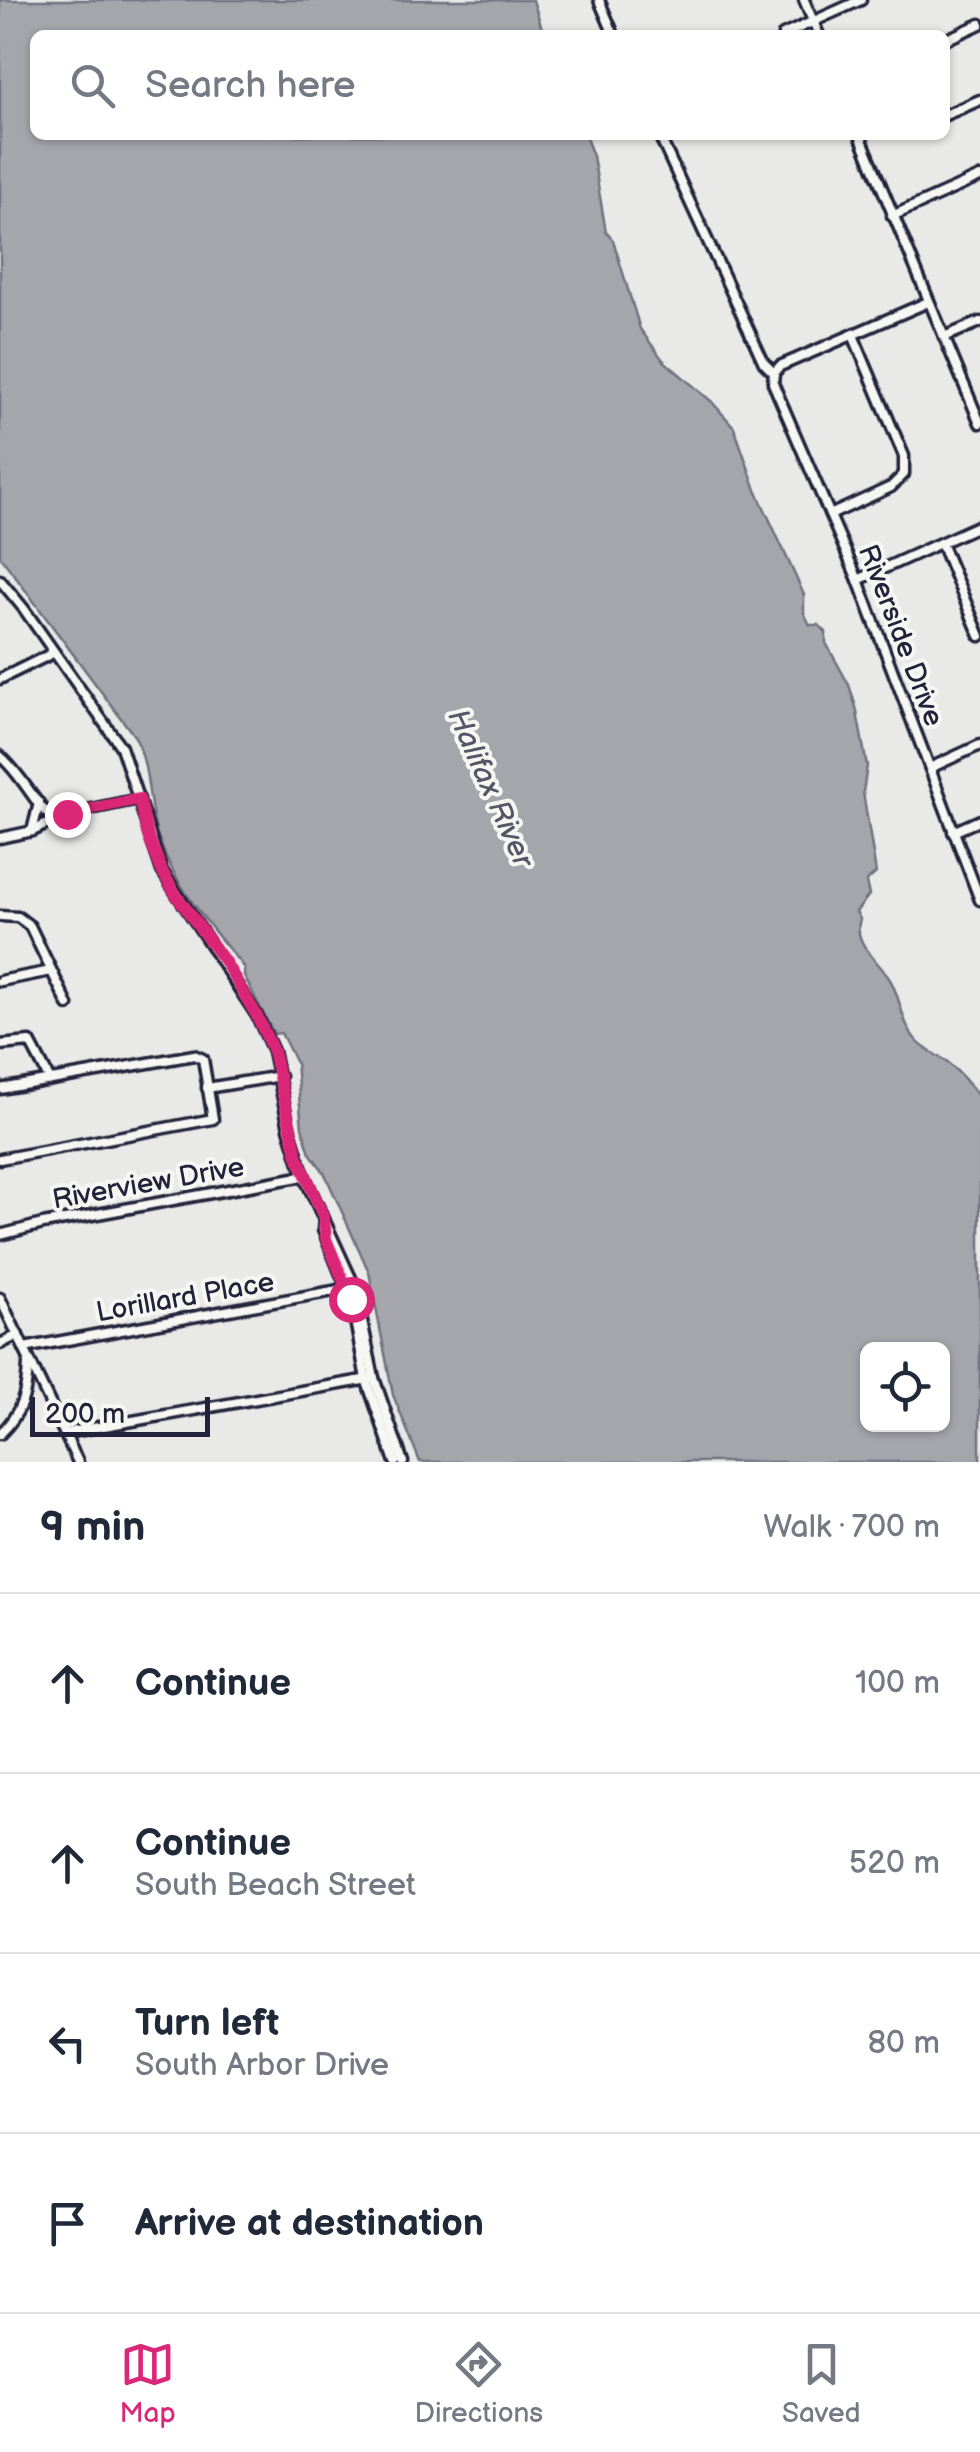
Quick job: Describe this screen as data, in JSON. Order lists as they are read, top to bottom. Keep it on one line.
{"streets":{"street":["Riverside Drive","Riverview Drive","Lorillard Place"]},"water":["Halifax River"],"scale_bar":"200 m","page":{"search":"Search here","scale":"200 m","heading":["9 min","Walk · 700 m"],"list":[["Continue","100 m"],["Continue","South Beach Street","520 m"],["Turn left","South Arbor Drive","80 m"],"Arrive at destination"],"nav":["Map","Directions","Saved"]}}
